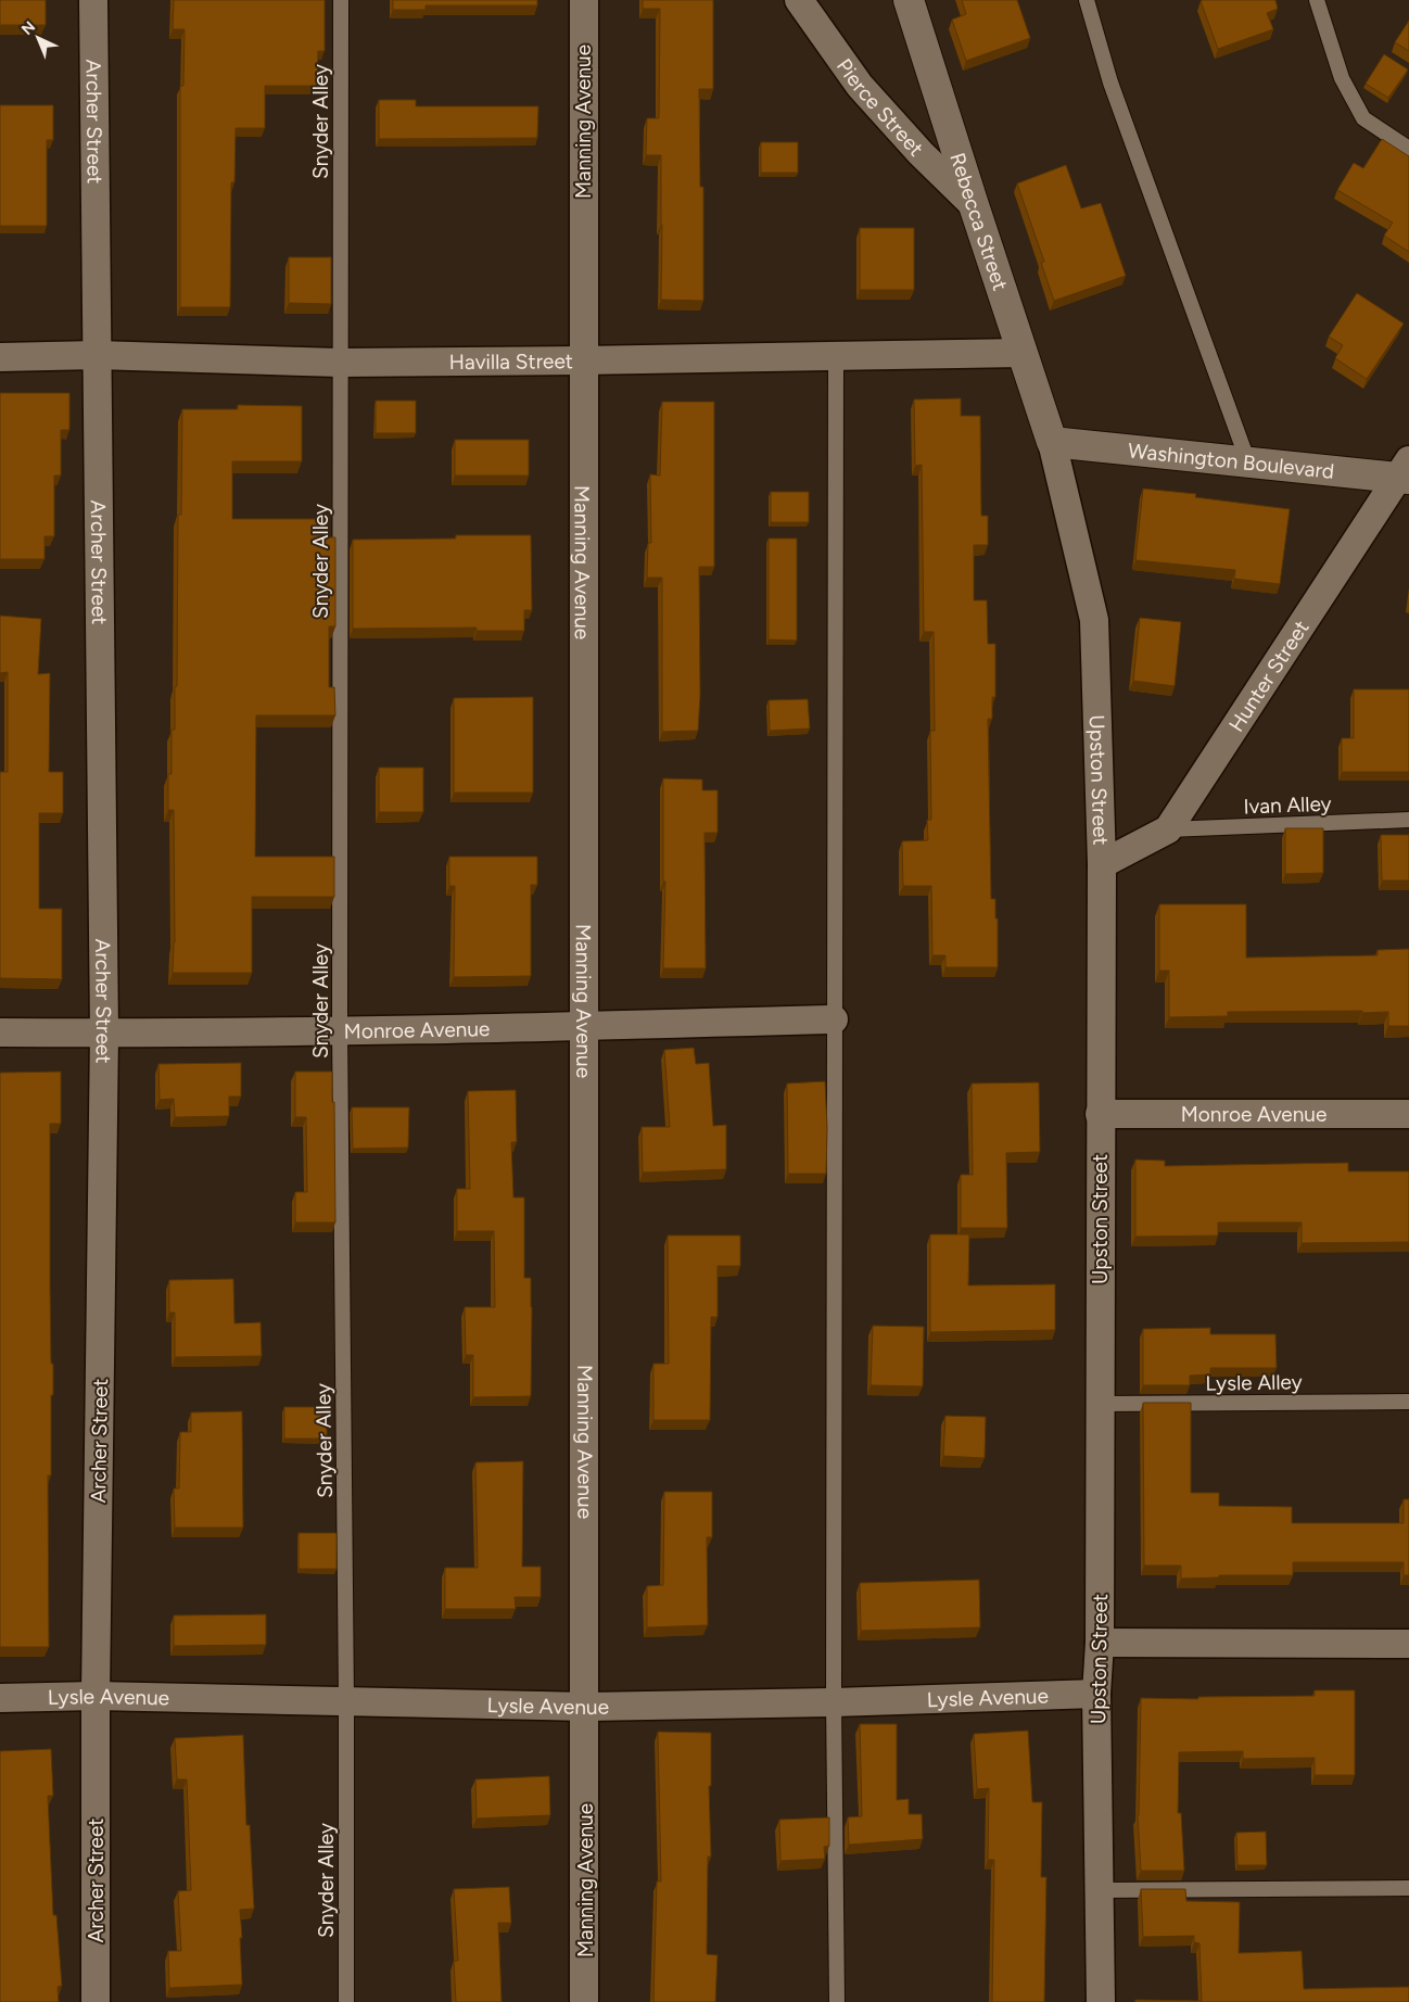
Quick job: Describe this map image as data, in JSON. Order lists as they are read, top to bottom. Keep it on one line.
{"streets":{"street":["Pierce Street","Archer Street","Manning Avenue","Rebecca Street","Havilla Street","Washington Boulevard","Hunter Street","Upston Street","Monroe Avenue","Lysle Avenue"],"lane":["Snyder Alley","Ivan Alley","Lysle Alley"]},"crossings":[["Pierce Street","Rebecca Street"],["Archer Street","Havilla Street"],["Archer Street","Monroe Avenue"],["Archer Street","Lysle Avenue"],["Snyder Alley","Havilla Street"],["Snyder Alley","Monroe Avenue"],["Snyder Alley","Lysle Avenue"],["Manning Avenue","Havilla Street"],["Manning Avenue","Monroe Avenue"],["Manning Avenue","Lysle Avenue"],["Rebecca Street","Havilla Street"],["Rebecca Street","Washington Boulevard"],["Rebecca Street","Upston Street"],["Washington Boulevard","Hunter Street"],["Washington Boulevard","Upston Street"],["Hunter Street","Upston Street"],["Hunter Street","Ivan Alley"],["Upston Street","Monroe Avenue"],["Upston Street","Lysle Alley"],["Upston Street","Lysle Avenue"]],"north":"top left"}
